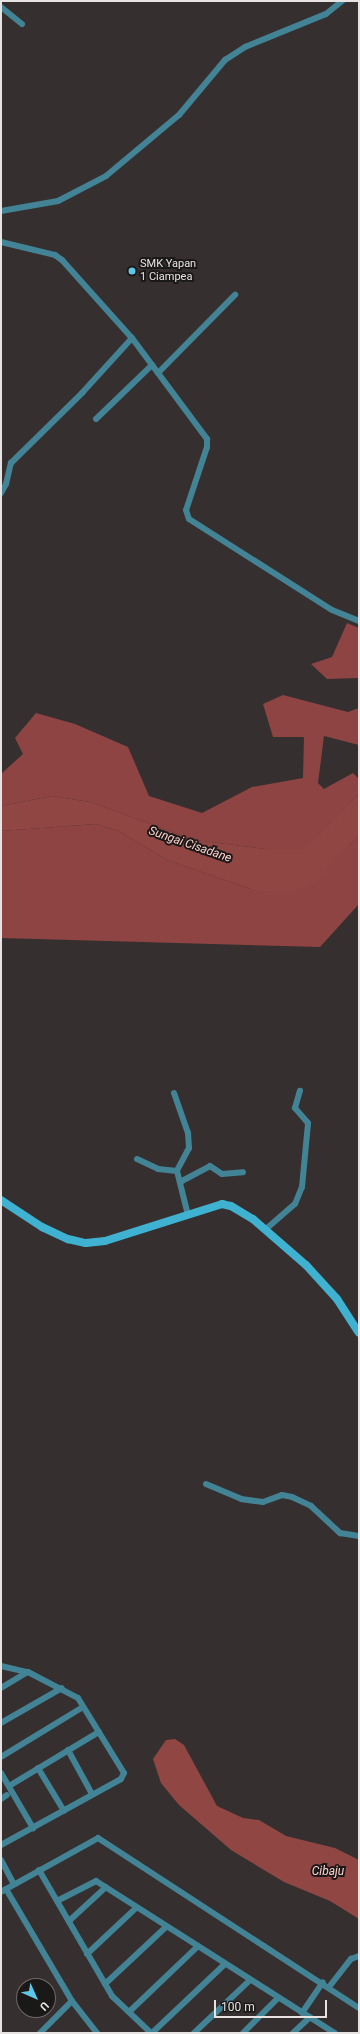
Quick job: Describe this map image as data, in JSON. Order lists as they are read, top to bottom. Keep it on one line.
{"water":["Sungai Cisadane","Cibaju"],"places":["SMK Yapan 1 Ciampea"],"scale_bar":"100 m","north":"bottom right"}
